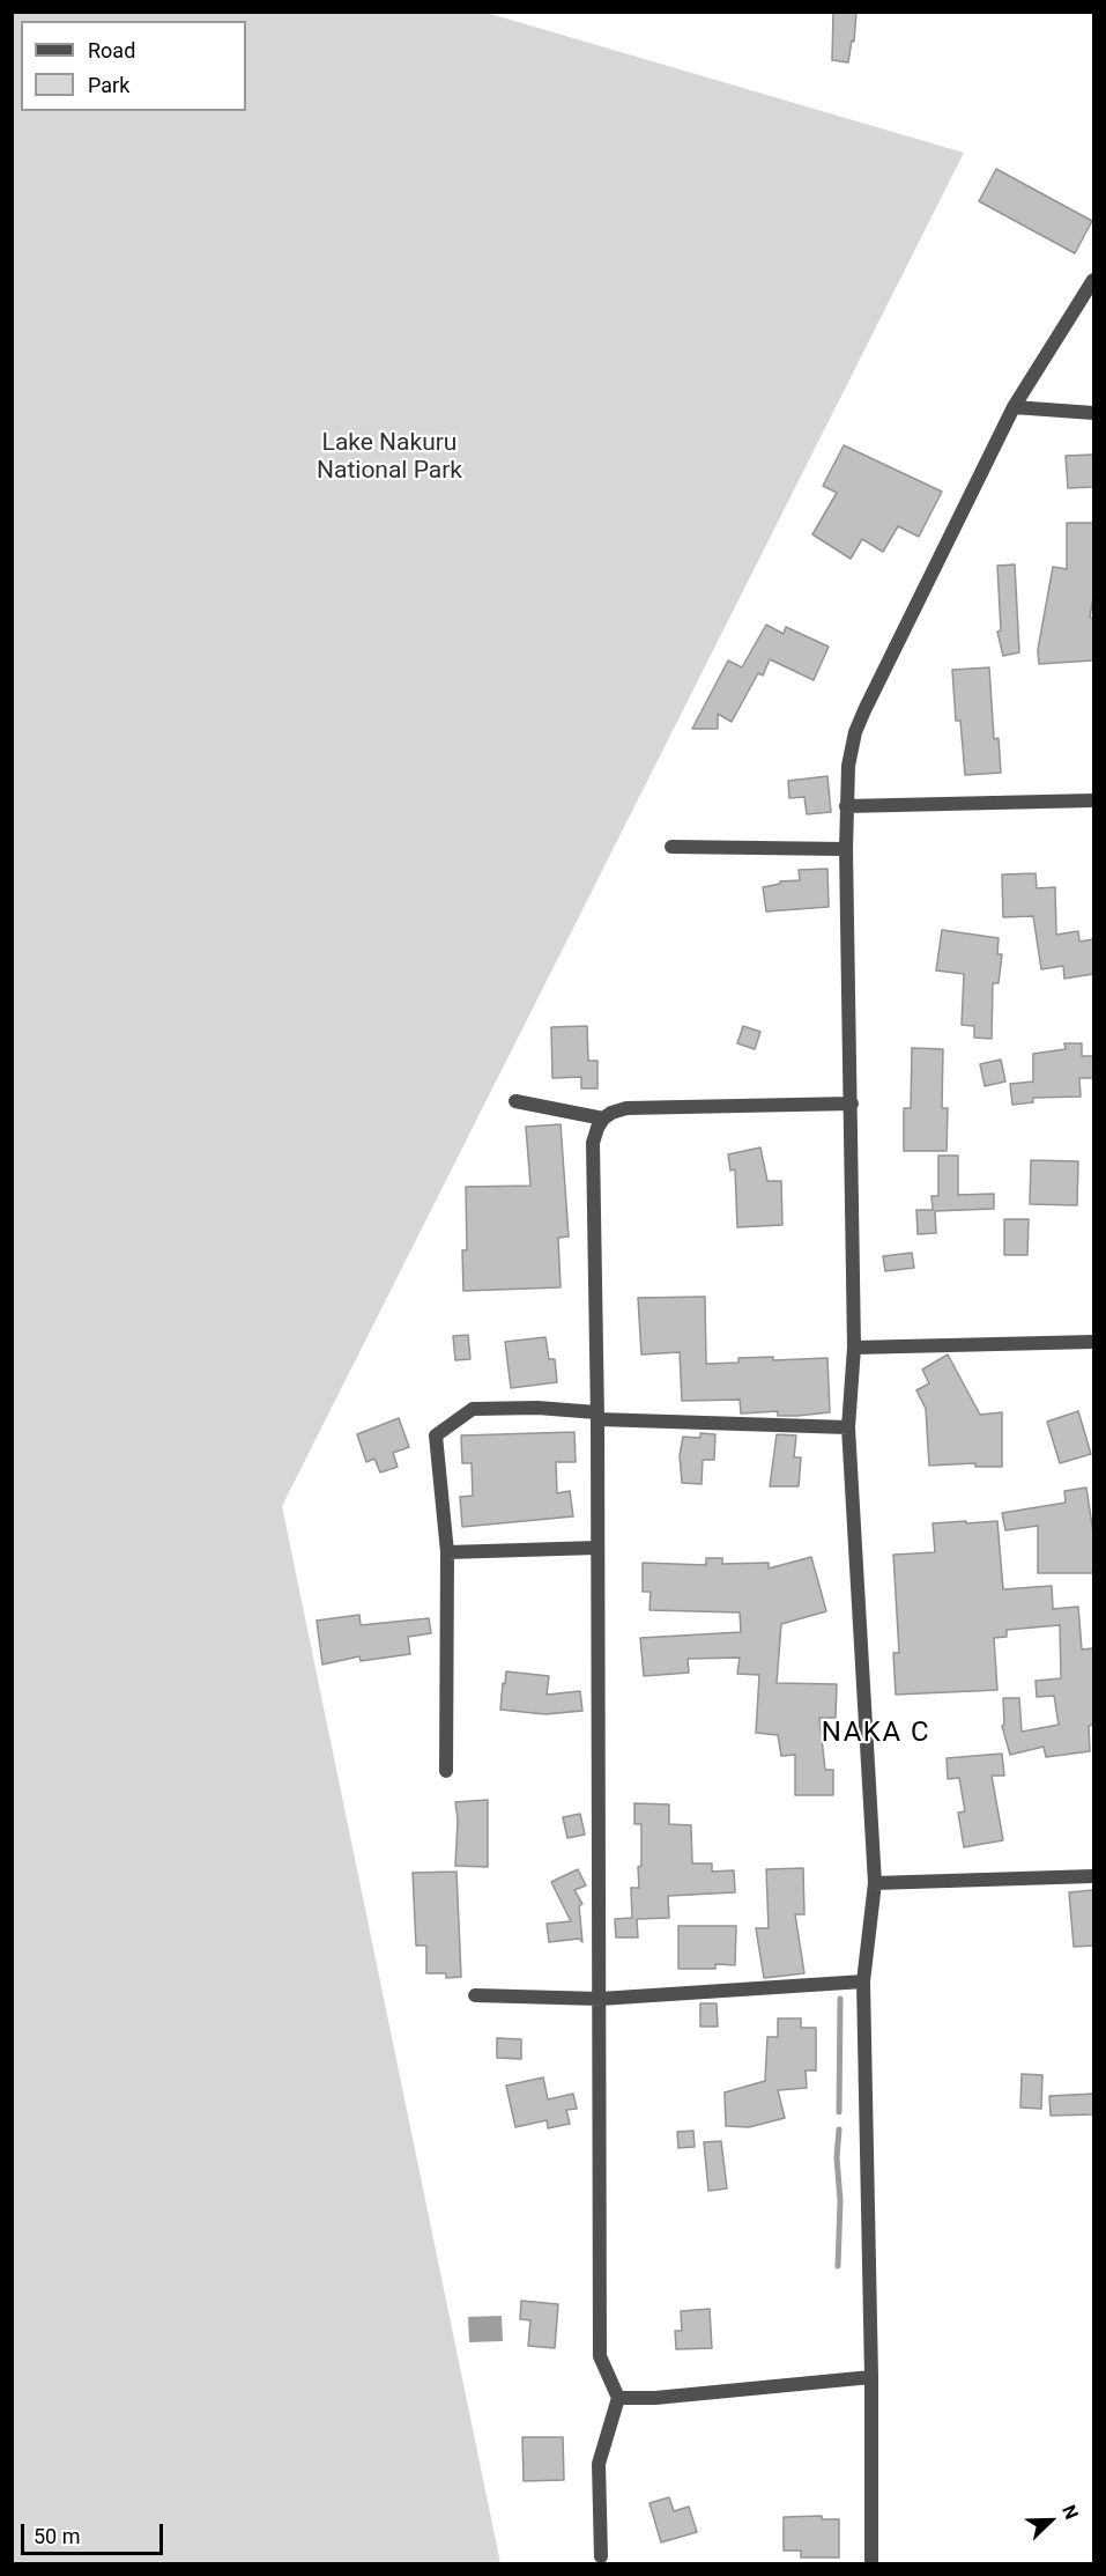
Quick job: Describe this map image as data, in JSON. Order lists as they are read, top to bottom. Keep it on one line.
{"districts":["NAKA C"],"parks":["Lake Nakuru National Park"],"legend":["Road","Park"],"scale_bar":"50 m","north":"top right"}
